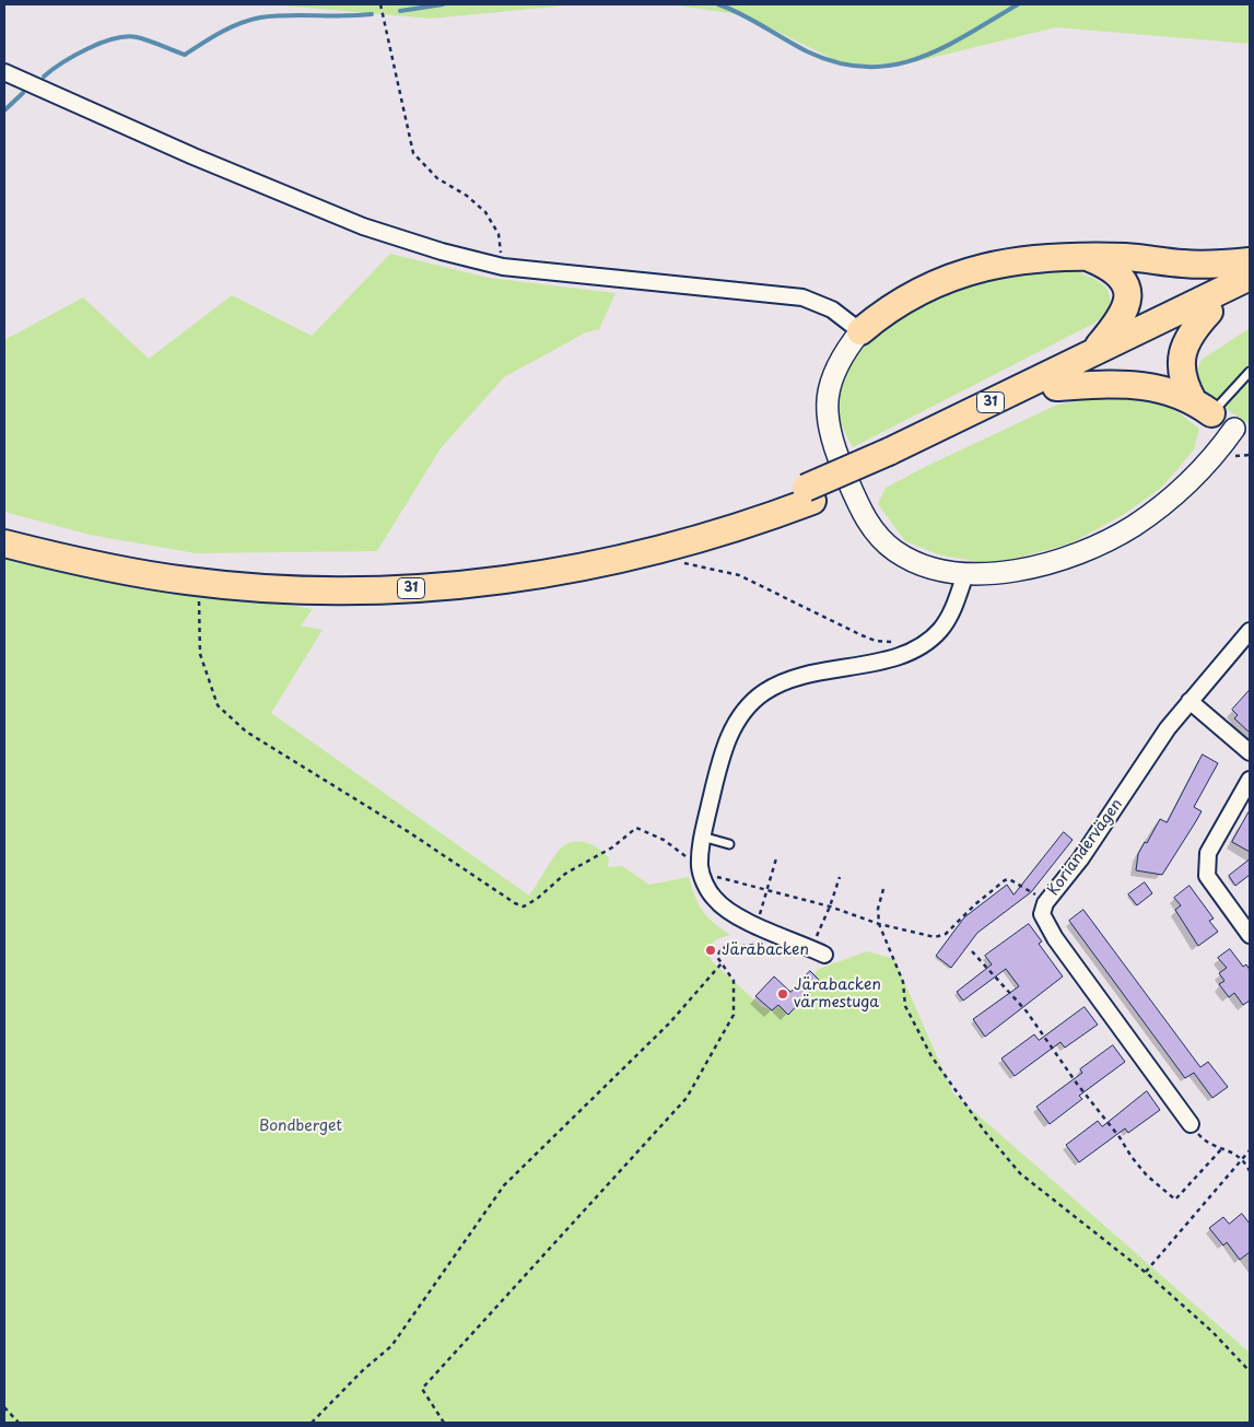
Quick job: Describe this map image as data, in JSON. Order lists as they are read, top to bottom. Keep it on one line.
{"streets":{"highway":["31"],"street":["Koriandervägen"]},"parks":["Bondberget"],"places":["Järabacken","Järabacken värmestuga"]}
